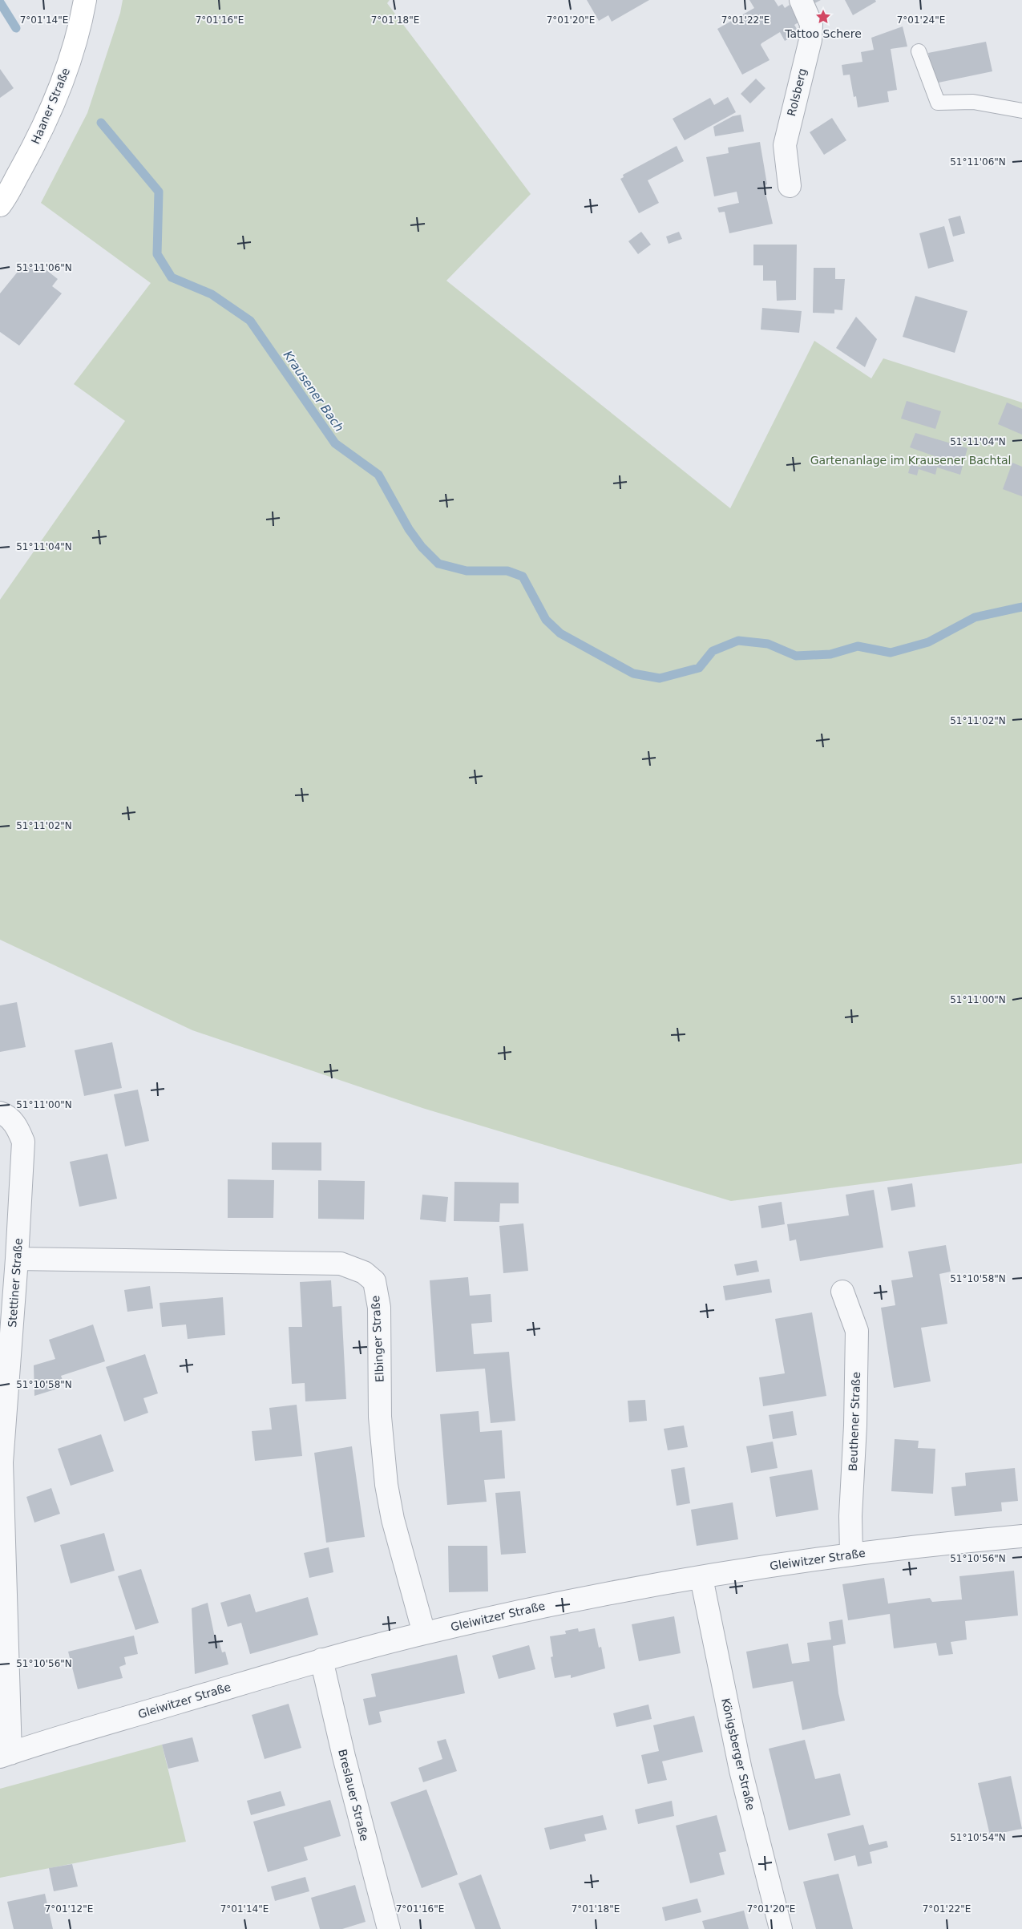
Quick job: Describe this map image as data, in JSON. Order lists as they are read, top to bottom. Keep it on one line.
{"streets":{"main road":["Haaner Straße"],"street":["Rolsberg","Stettiner Straße","Elbinger Straße","Beuthener Straße","Gleiwitzer Straße","Königsberger Straße","Breslauer Straße"]},"crossings":[["Stettiner Straße","Elbinger Straße"],["Stettiner Straße","Gleiwitzer Straße"],["Elbinger Straße","Gleiwitzer Straße"],["Beuthener Straße","Gleiwitzer Straße"],["Gleiwitzer Straße","Königsberger Straße"],["Gleiwitzer Straße","Breslauer Straße"]],"water":["Krausener Bach"],"parks":["Gartenanlage im Krausener Bachtal"],"places":{"place":["Tattoo Schere"]},"coordinates":["7°01'14\"E","7°01'16\"E","7°01'18\"E","7°01'20\"E","7°01'22\"E","7°01'24\"E","51°11'06\"N","51°11'04\"N","51°11'02\"N","51°11'00\"N","51°10'58\"N","51°10'56\"N","51°10'54\"N","7°01'12\"E"]}
